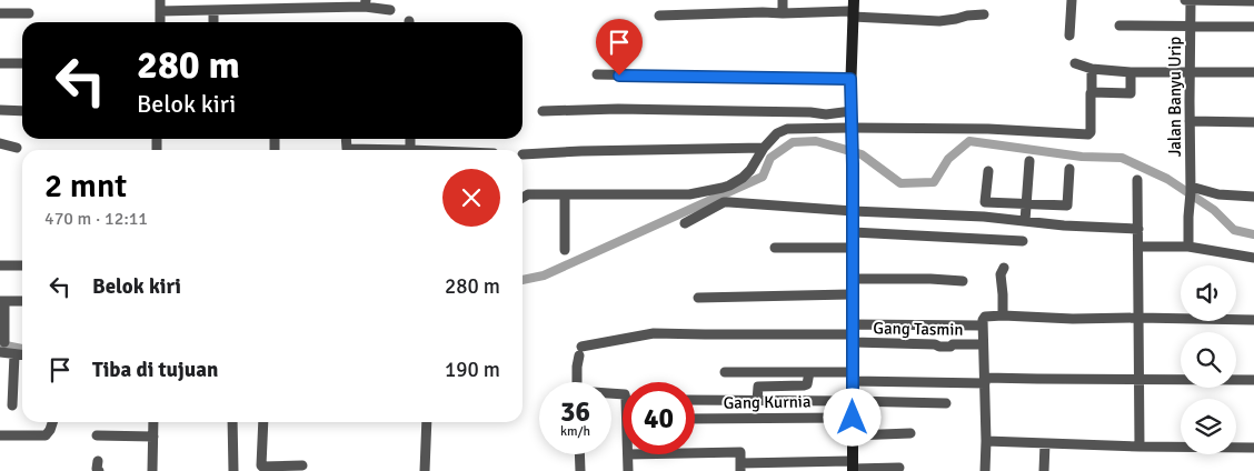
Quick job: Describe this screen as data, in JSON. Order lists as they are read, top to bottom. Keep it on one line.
{"streets":{"street":["Jalan Banyu Urip","Gang Tasmin","Gang Kurnia"]},"page":{"turn":["280 m","Belok kiri"],"heading":["2 mnt","470 m · 12:11"],"list":[{"name":"Belok kiri","value":"280 m"},{"name":"Tiba di tujuan","value":"190 m"}],"speed":"36 km/h","limit":"40"}}
